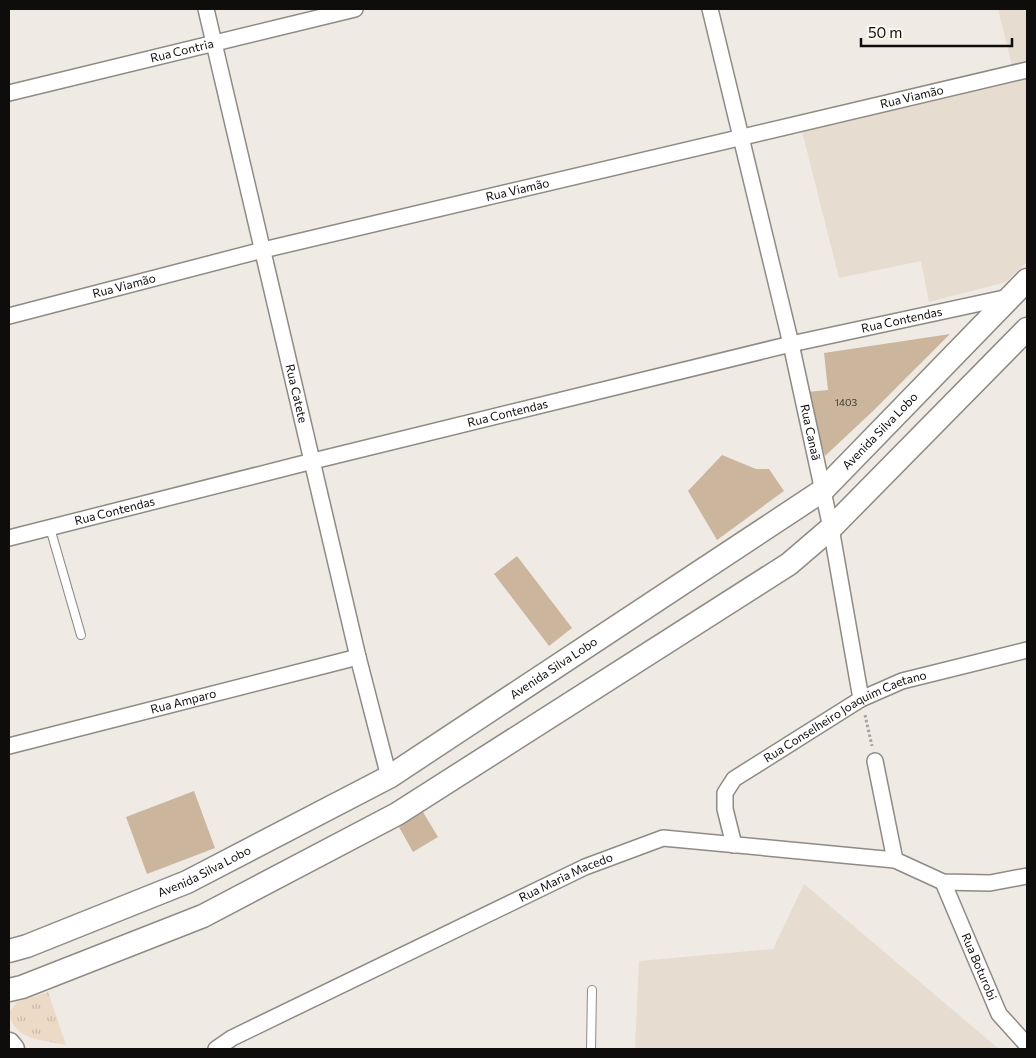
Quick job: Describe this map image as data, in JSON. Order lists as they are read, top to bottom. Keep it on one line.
{"streets":{"street":["Rua Contria","Rua Viamão","Rua Contendas","Rua Catete","Avenida Silva Lobo","Rua Canaã","Rua Amparo","Rua Conselheiro Joaquim Caetano","Rua Maria Macedo","Rua Boturobi"]},"crossings":[["Rua Contria","Rua Catete"],["Rua Viamão","Rua Catete"],["Rua Viamão","Rua Canaã"],["Rua Contendas","Rua Catete"],["Rua Contendas","Avenida Silva Lobo"],["Rua Contendas","Rua Canaã"],["Rua Catete","Avenida Silva Lobo"],["Rua Catete","Rua Amparo"],["Avenida Silva Lobo","Rua Canaã"],["Rua Canaã","Rua Conselheiro Joaquim Caetano"],["Rua Conselheiro Joaquim Caetano","Rua Maria Macedo"],["Rua Maria Macedo","Rua Boturobi"]],"house_numbers":["1403"],"scale_bar":"50 m"}
